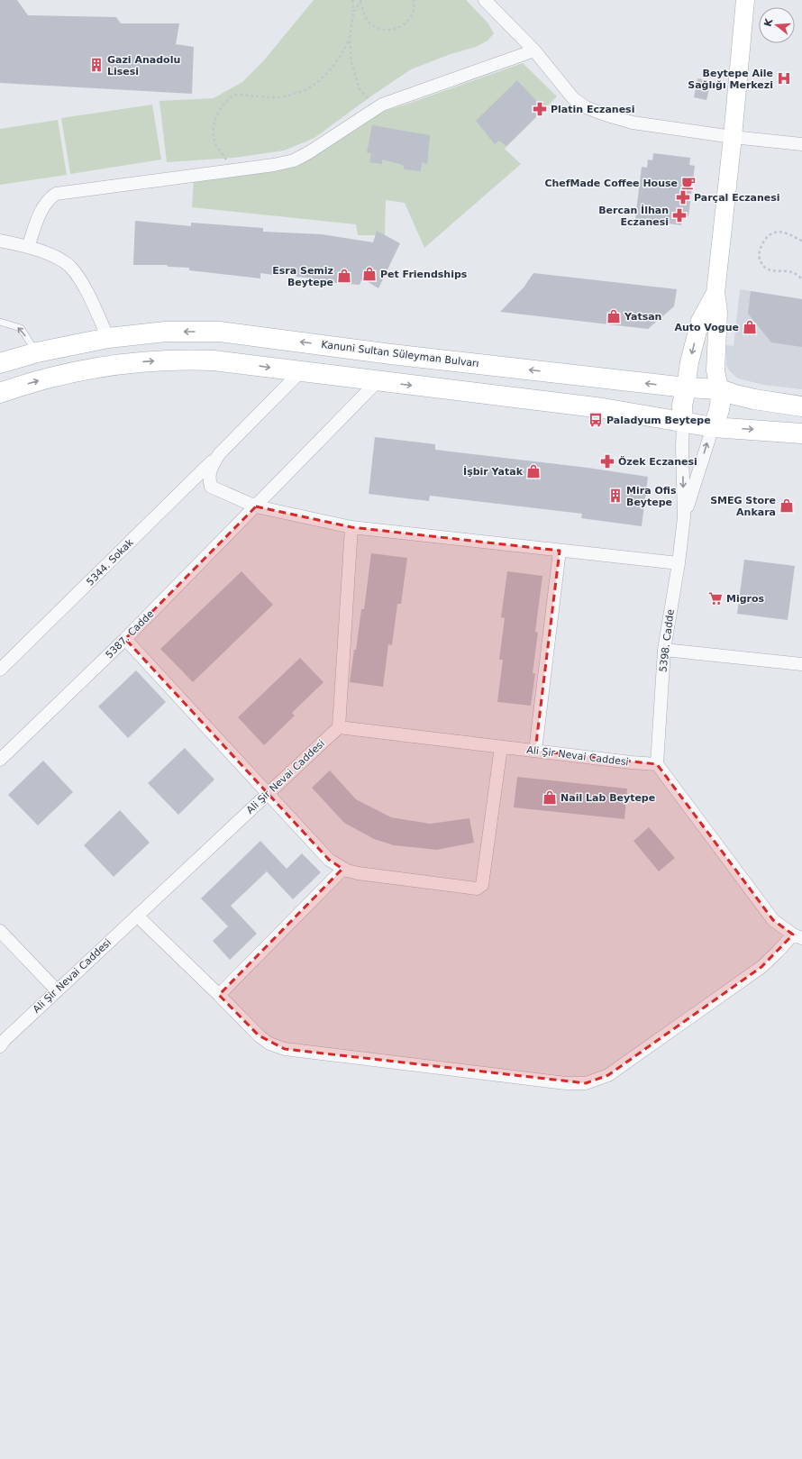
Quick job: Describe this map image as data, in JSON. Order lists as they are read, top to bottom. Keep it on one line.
{"streets":{"main road":["Kanuni Sultan Süleyman Bulvarı"],"street":["5344. Sokak","5387. Cadde","5398. Cadde","Ali Şir Nevai Caddesi"]},"crossings":[["5398. Cadde","Ali Şir Nevai Caddesi"]],"places":{"building":["Gazi Anadolu Lisesi","Mira Ofis Beytepe"],"hospital":["Beytepe Aile Sağlığı Merkezi"],"pharmacy":["Platin Eczanesi","Parçal Eczanesi","Bercan İlhan Eczanesi","Özek Eczanesi"],"cafe":["ChefMade Coffee House"],"shop":["Pet Friendships","Esra Semiz Beytepe","Yatsan","Auto Vogue","İşbir Yatak","SMEG Store Ankara","Nail Lab Beytepe"],"bus stop":["Paladyum Beytepe"],"supermarket":["Migros"]},"north":"left"}
